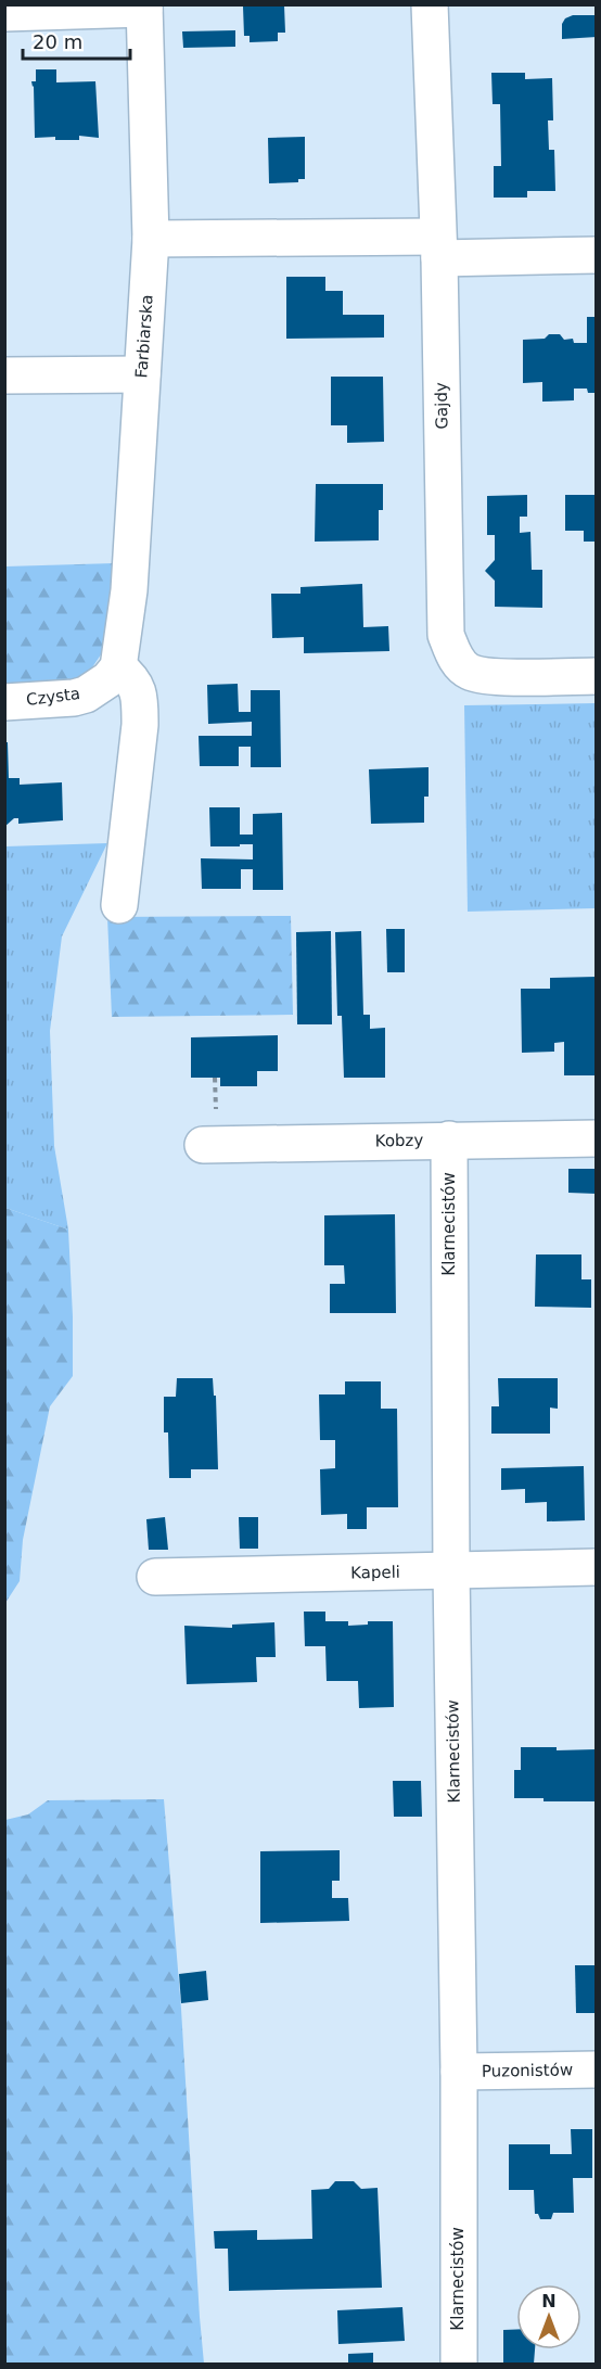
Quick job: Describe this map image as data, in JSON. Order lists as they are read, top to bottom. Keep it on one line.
{"streets":{"street":["Farbiarska","Gajdy","Czysta","Kobzy","Klarnecistów","Kapeli","Puzonistów"]},"crossings":[["Farbiarska","Czysta"],["Kobzy","Klarnecistów"],["Klarnecistów","Kapeli"],["Klarnecistów","Puzonistów"]],"scale_bar":"20 m","north":"top"}
